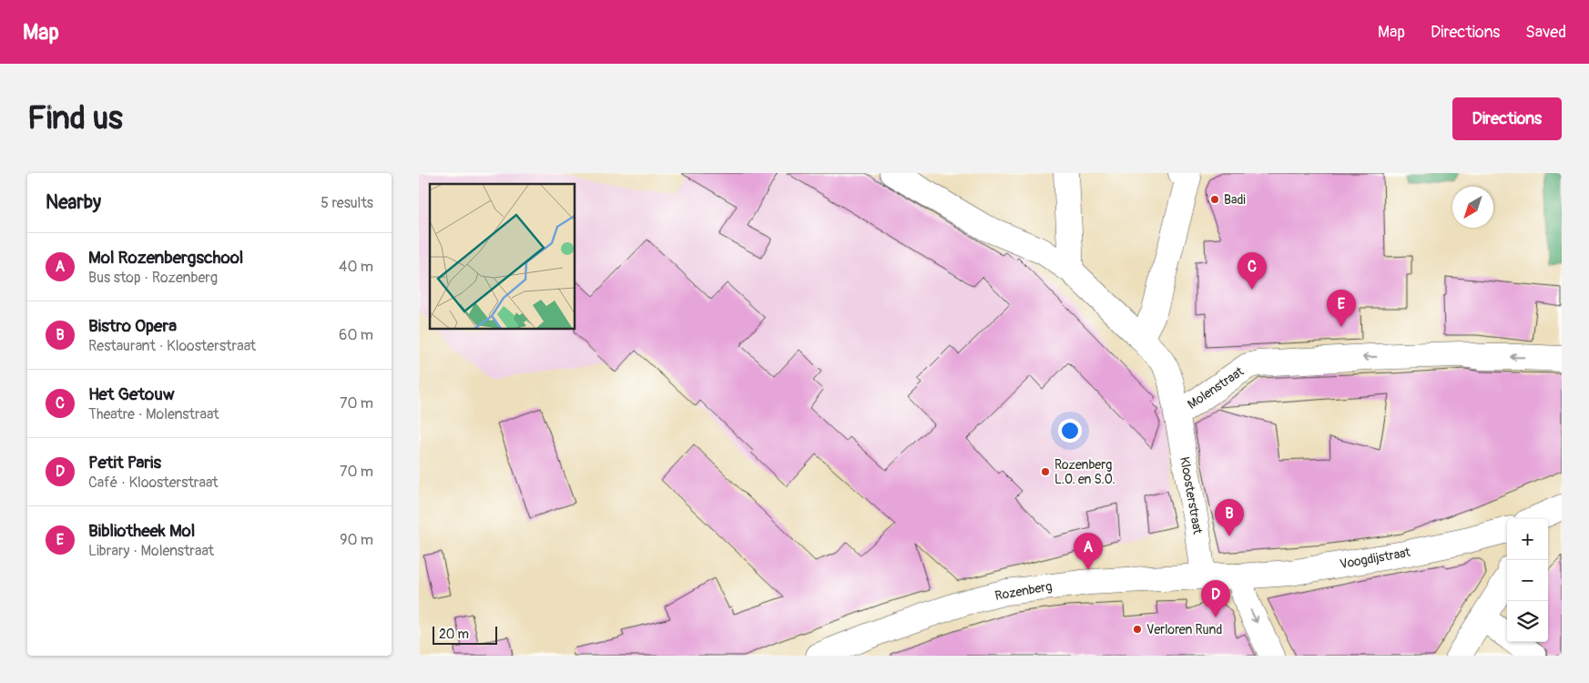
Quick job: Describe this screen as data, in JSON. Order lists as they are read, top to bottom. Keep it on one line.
{"streets":{"street":["Molenstraat","Kloosterstraat","Voogdijstraat","Rozenberg"]},"crossings":[["Molenstraat","Kloosterstraat"],["Kloosterstraat","Rozenberg"],["Voogdijstraat","Rozenberg"]],"one_way":["Molenstraat"],"places":["Badi","Rozenberg L.O. en S.O.","Verloren Rund"],"scale_bar":"20 m","north":"bottom left","page":{"header":"Map","nav":["Map","Directions","Saved"],"buttons":"Directions","title":"Find us","heading":["Nearby","5 results"],"list":[{"mark":"A","name":"Mol Rozenbergschool","note":"Bus stop · Rozenberg","value":"40 m"},{"mark":"B","name":"Bistro Opera","note":"Restaurant · Kloosterstraat","value":"60 m"},{"mark":"C","name":"Het Getouw","note":"Theatre · Molenstraat","value":"70 m"},{"mark":"D","name":"Petit Paris","note":"Café · Kloosterstraat","value":"70 m"},{"mark":"E","name":"Bibliotheek Mol","note":"Library · Molenstraat","value":"90 m"}],"pins":["C","E","B","A","D"],"map_buttons":["+","−"],"scale":"20 m"}}
